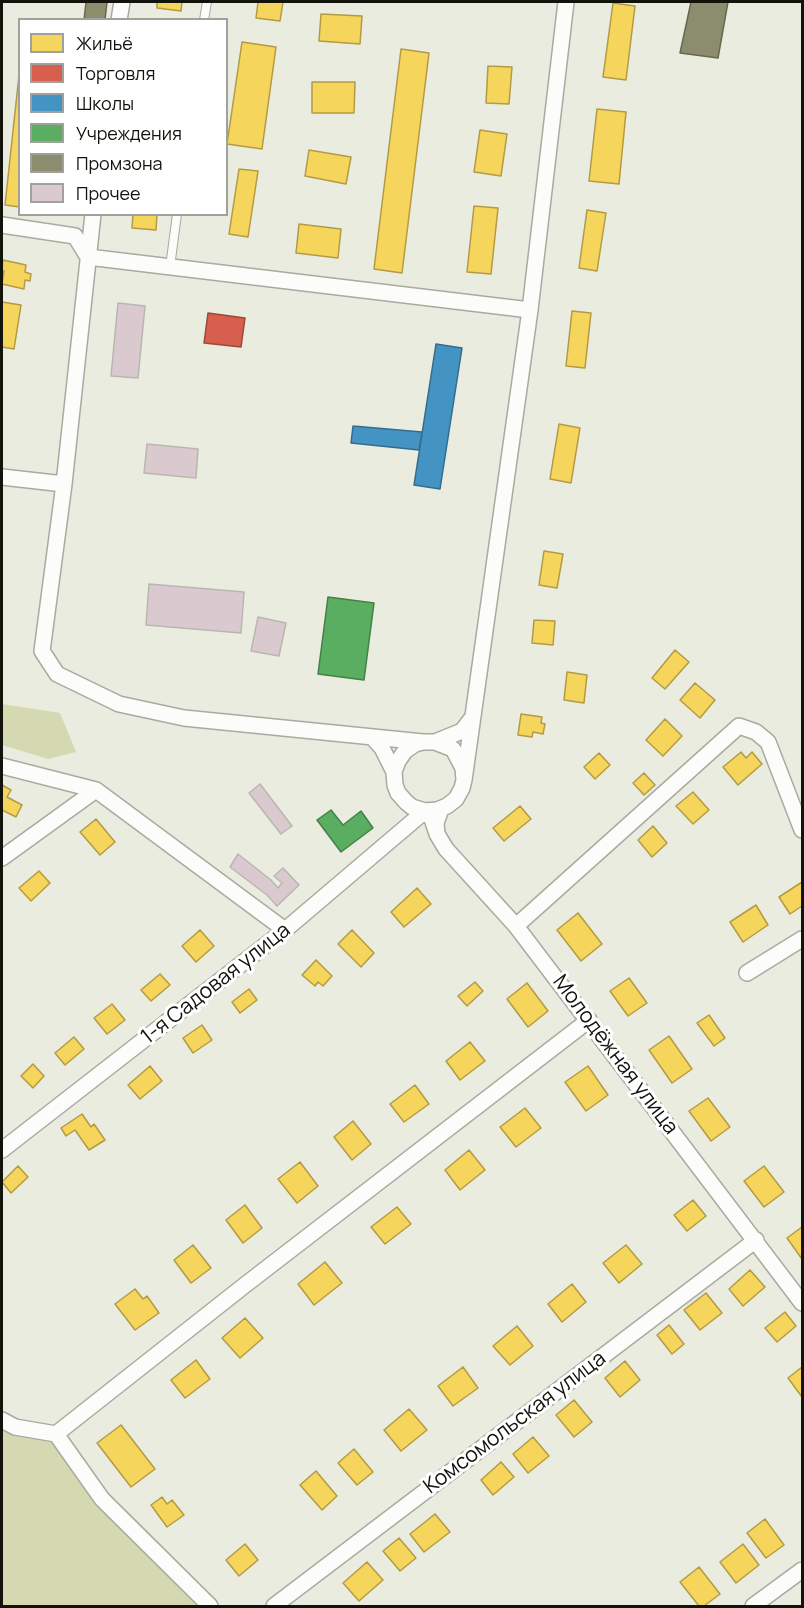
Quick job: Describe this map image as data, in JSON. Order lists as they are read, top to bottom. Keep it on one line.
{"streets":{"street":["1-я Садовая улица","Молодёжная улица","Комсомольская улица"]},"crossings":[["1-я Садовая улица","Молодёжная улица"],["Молодёжная улица","Комсомольская улица"]],"legend":["Жильё","Торговля","Школы","Учреждения","Промзона","Прочее"]}
